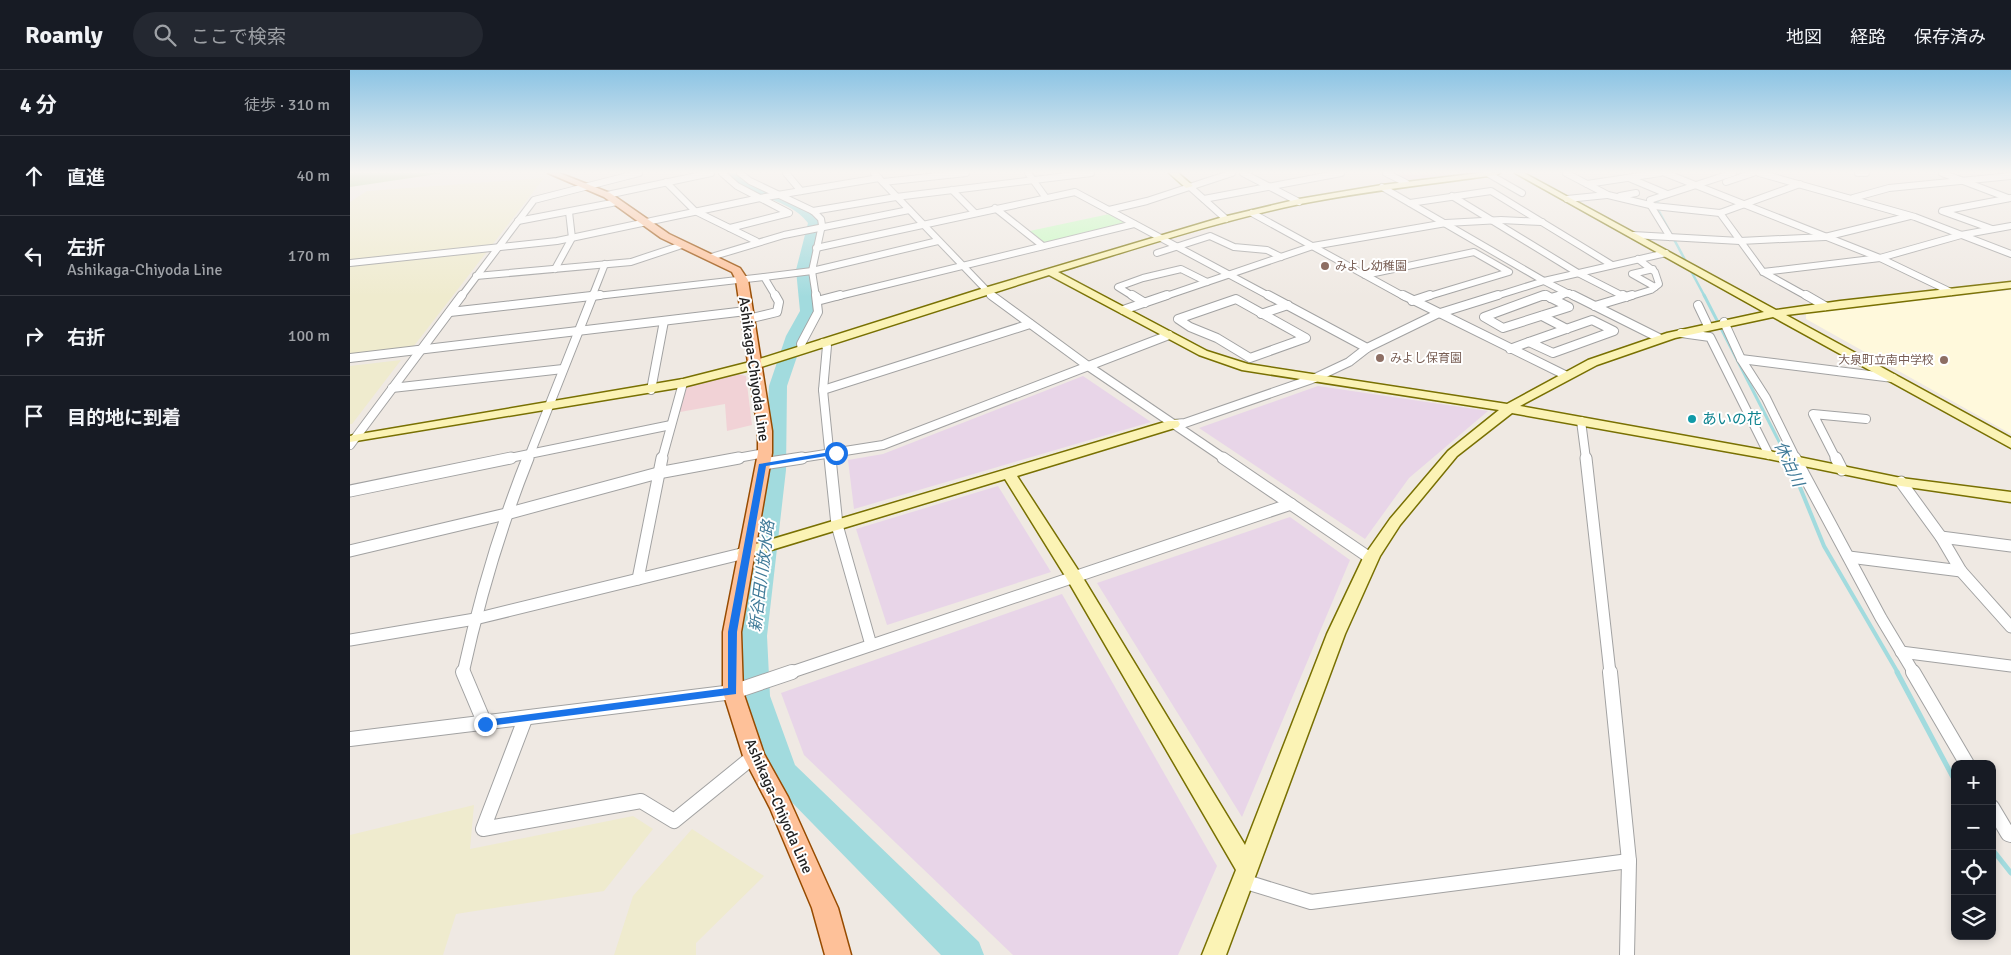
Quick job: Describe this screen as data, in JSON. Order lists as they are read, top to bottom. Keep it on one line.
{"streets":{"main road":["Ashikaga-Chiyoda Line"]},"water":["休泊川","新谷田川放水路"],"places":["みよし幼稚園","みよし保育園","大泉町立南中学校","あいの花"],"page":{"header":"Roamly","search":"ここで検索","nav":["地図","経路","保存済み"],"heading":["4 分","徒歩 · 310 m"],"list":[["直進","40 m"],["左折","Ashikaga-Chiyoda Line","170 m"],["右折","100 m"],"目的地に到着"],"map_buttons":["+","−"]}}
